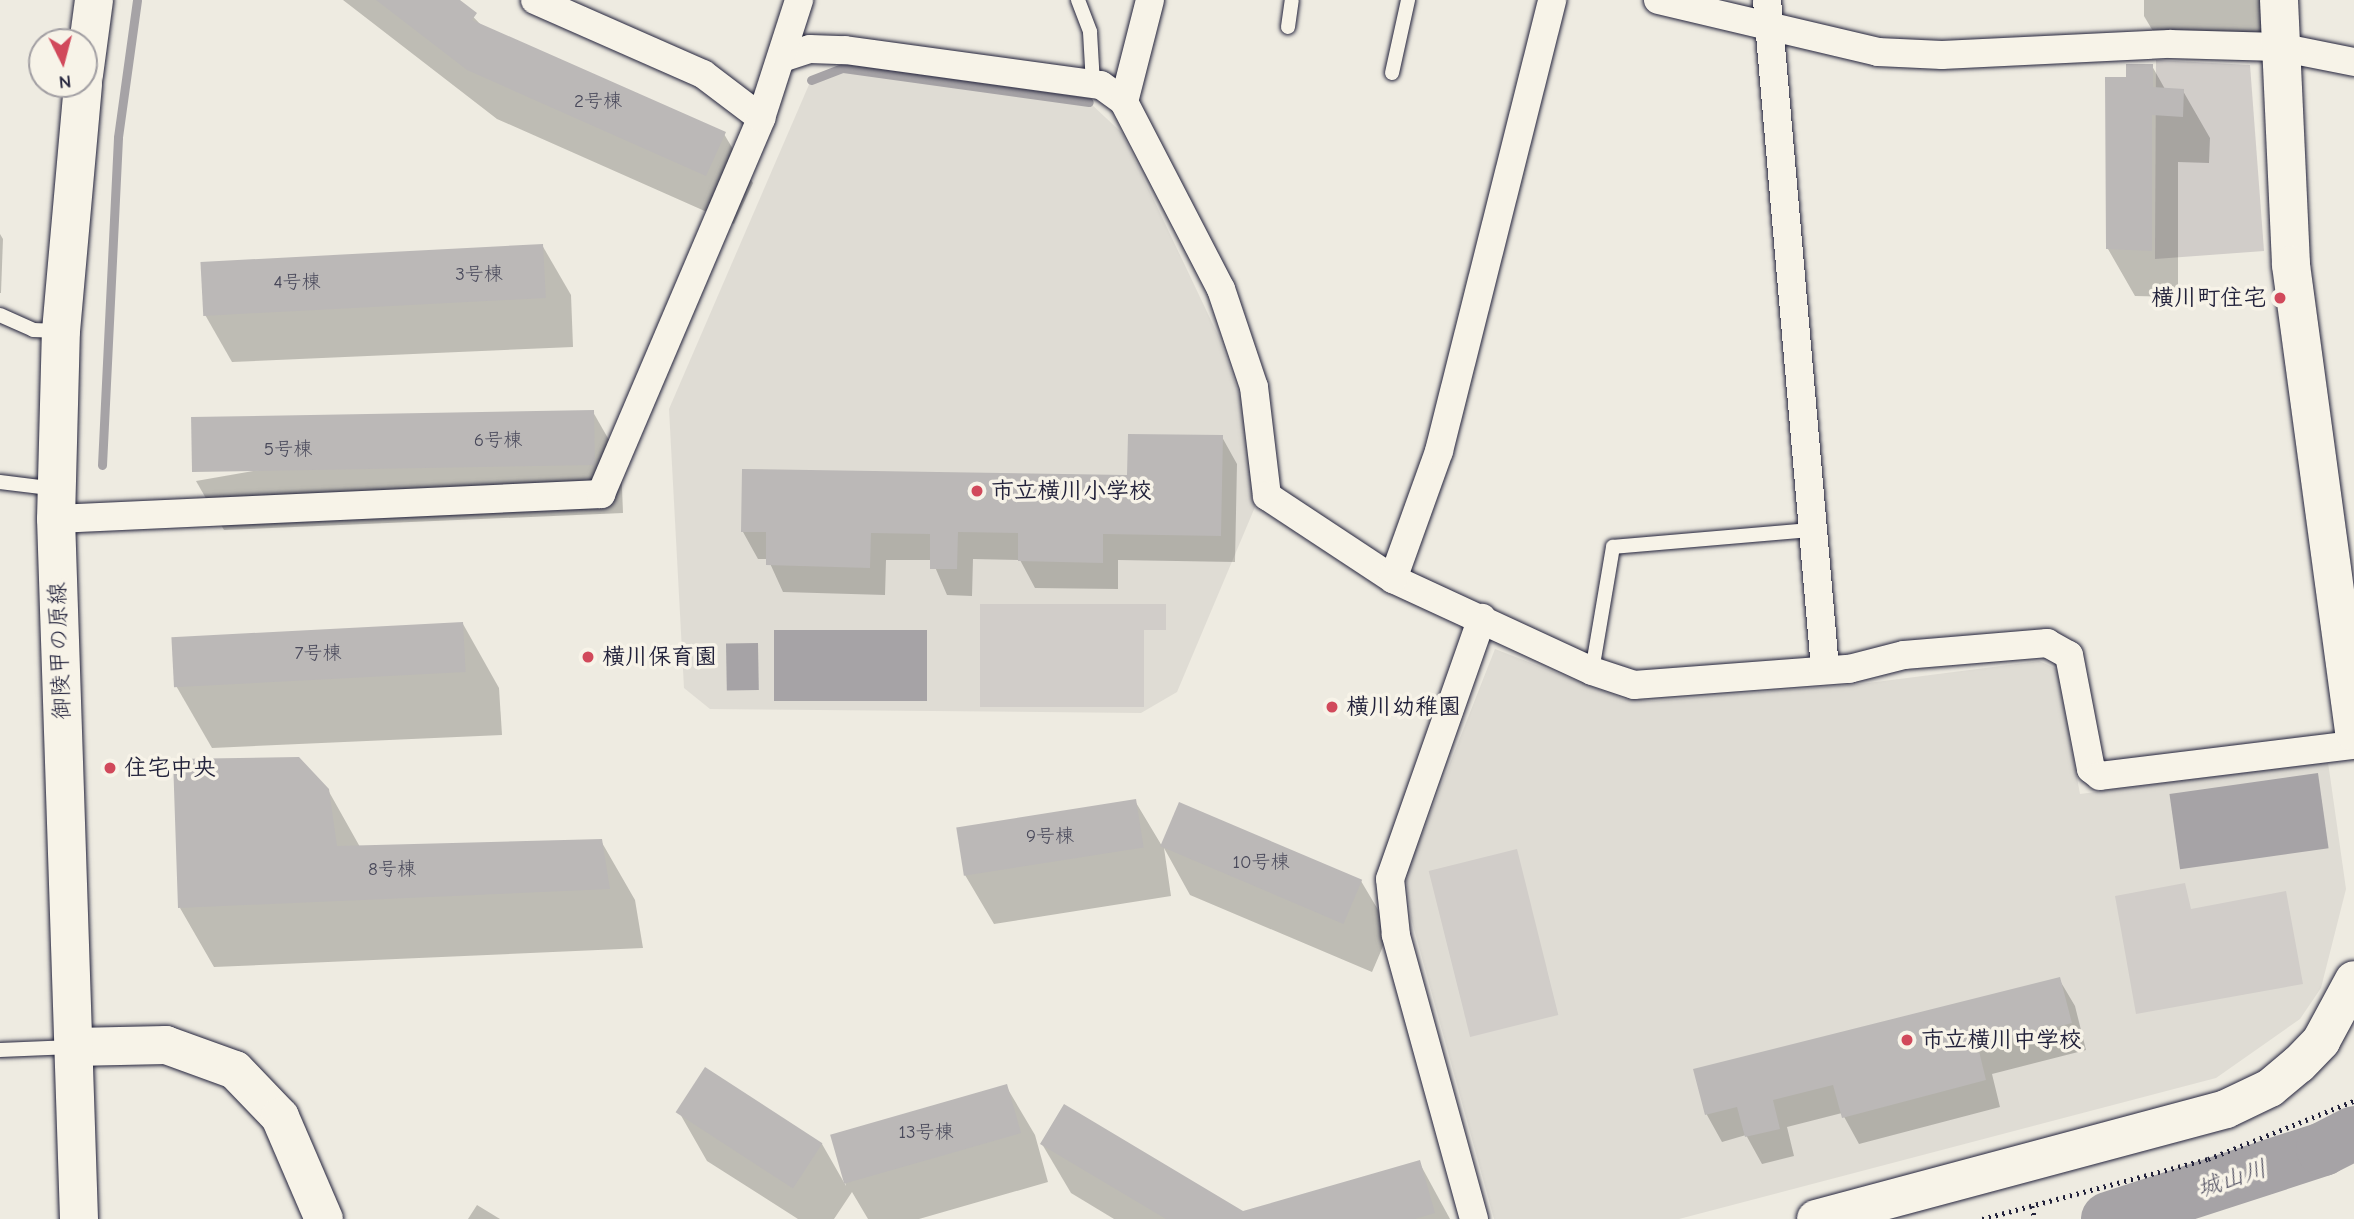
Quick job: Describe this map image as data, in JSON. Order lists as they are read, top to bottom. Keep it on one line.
{"streets":{"street":["御陵甲の原線"]},"water":["城山川"],"places":["横川町住宅","市立横川小学校","横川保育園","横川幼稚園","住宅中央","市立横川中学校"],"house_numbers":["2号棟","3号棟","4号棟","6号棟","5号棟","7号棟","9号棟","10号棟","8号棟","13号棟"],"north":"bottom"}
